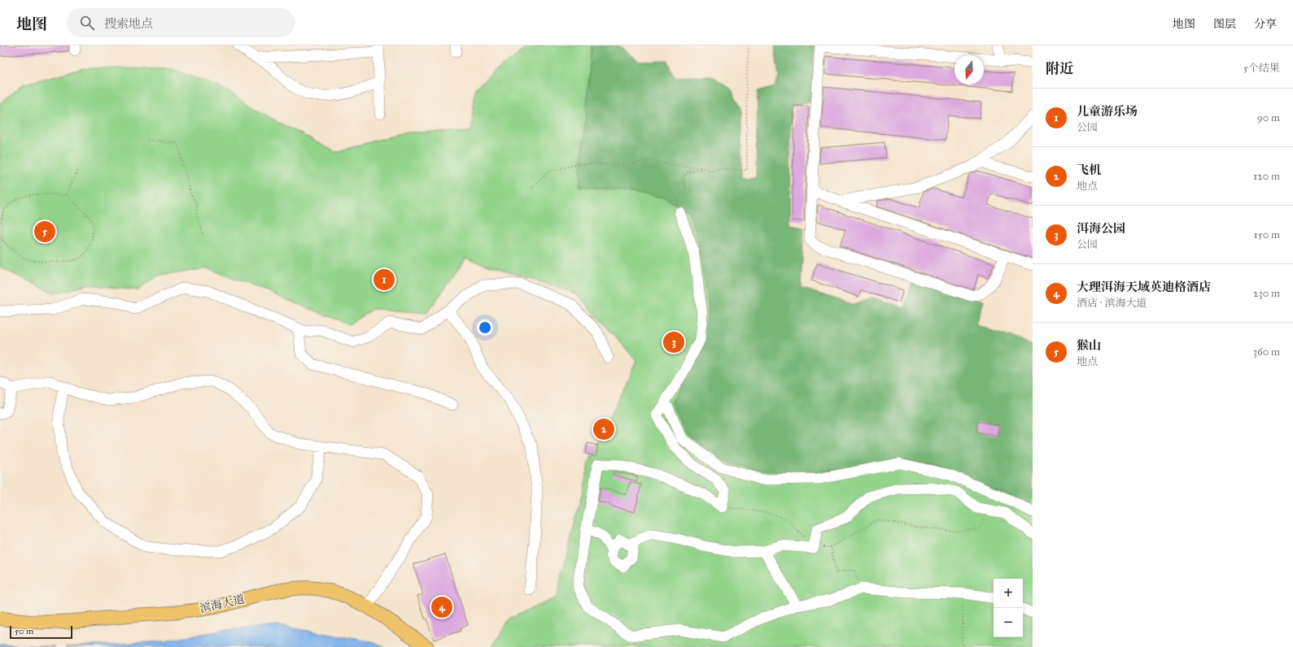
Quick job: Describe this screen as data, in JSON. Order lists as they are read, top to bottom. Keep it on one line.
{"streets":{"main road":["滨海大道"]},"scale_bar":"50 m","north":"bottom","page":{"header":"地图","search":"搜索地点","nav":["地图","图层","分享"],"heading":["附近","5个结果"],"list":[{"mark":"1","name":"儿童游乐场","note":"公园","value":"90 m"},{"mark":"2","name":"飞机","note":"地点","value":"120 m"},{"mark":"3","name":"洱海公园","note":"公园","value":"150 m"},{"mark":"4","name":"大理洱海天域英迪格酒店","note":"酒店 · 滨海大道","value":"230 m"},{"mark":"5","name":"猴山","note":"地点","value":"360 m"}],"pins":["5","1","3","2","4"],"map_buttons":["+","−"],"scale":"50 m"}}
